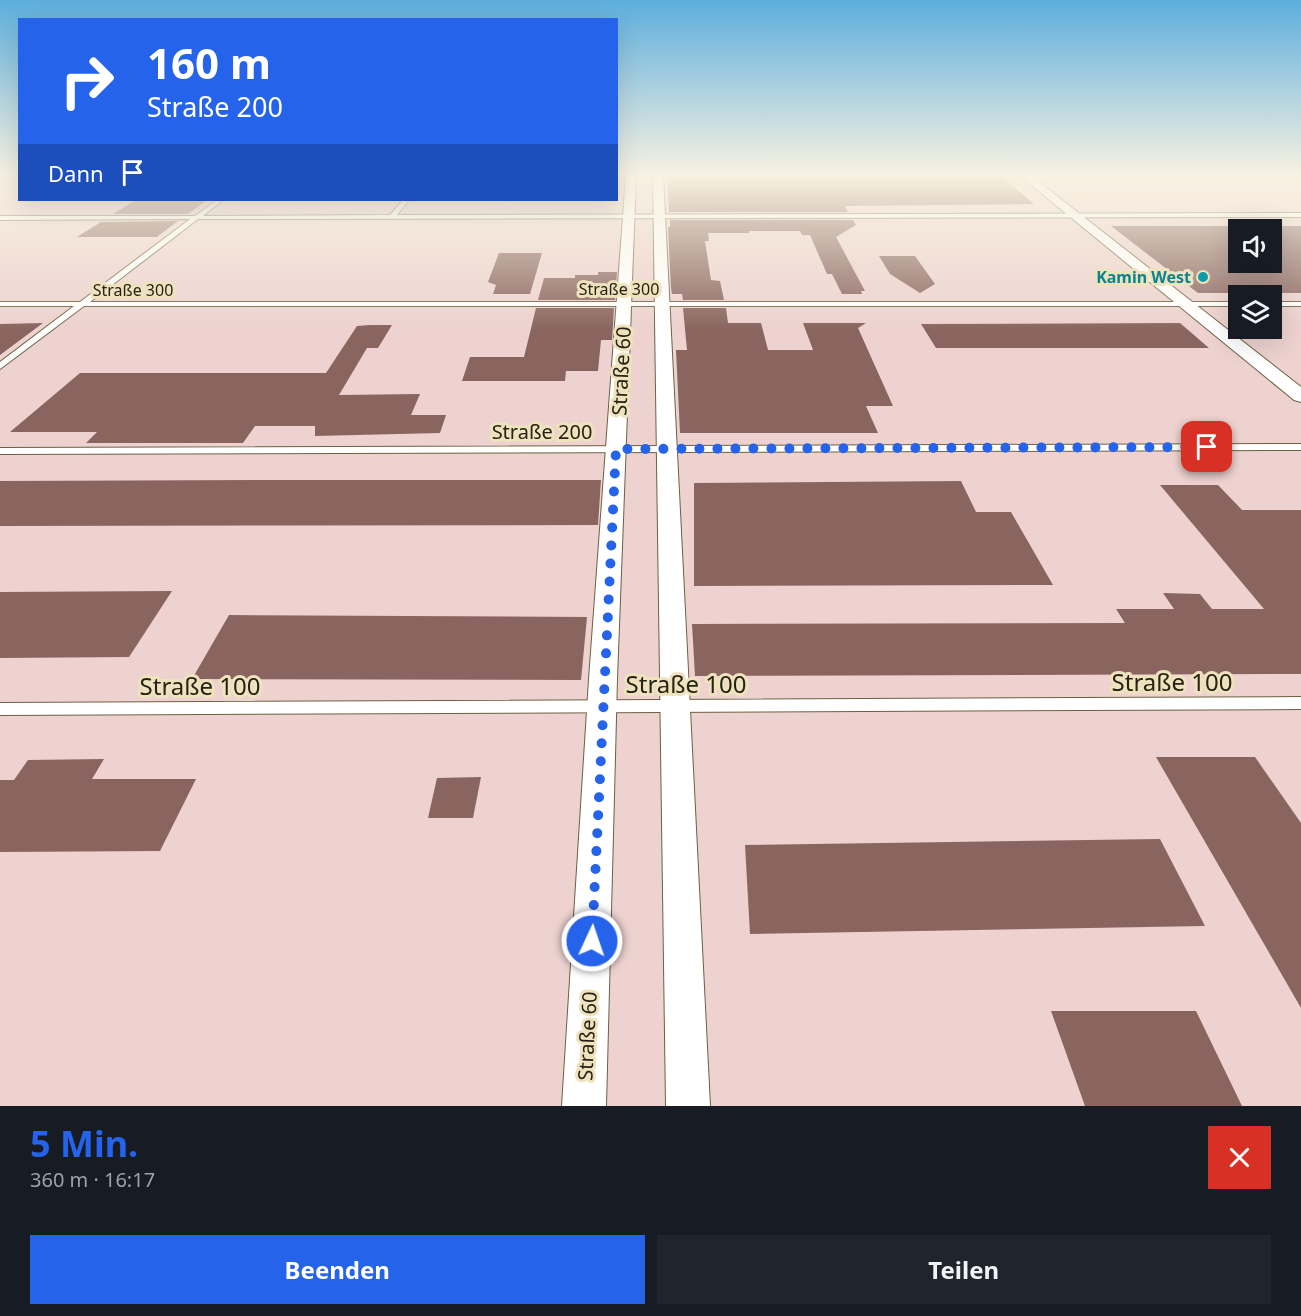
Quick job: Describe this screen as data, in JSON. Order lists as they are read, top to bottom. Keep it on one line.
{"streets":{"street":["Straße 60"],"lane":["Straße 300","Straße 200","Straße 100"]},"crossings":[["Straße 300","Straße 60"],["Straße 60","Straße 200"],["Straße 60","Straße 100"]],"places":["Kamin West"],"page":{"turn":["160 m","Straße 200"],"then":"Dann","heading":["5 Min.","360 m · 16:17"],"buttons":["Beenden","Teilen"]}}
